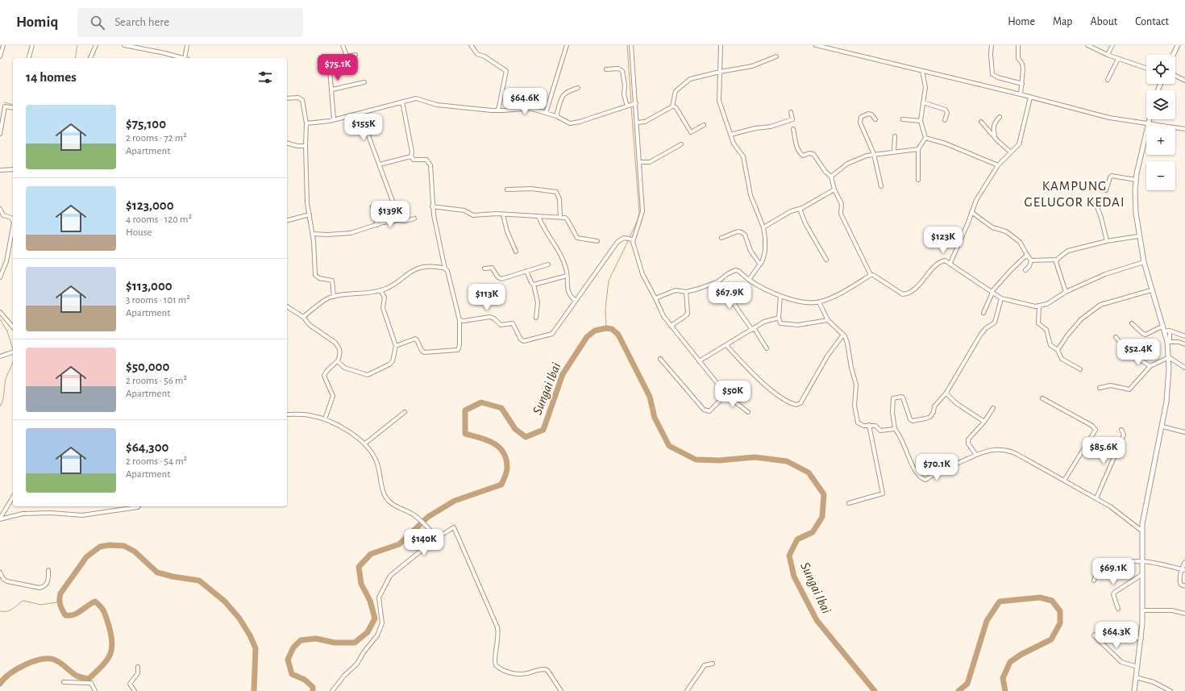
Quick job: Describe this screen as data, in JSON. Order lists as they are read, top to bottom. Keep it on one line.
{"districts":["KAMPUNG GELUGOR KEDAI"],"water":["Sungai Ibai"],"page":{"header":"Homiq","search":"Search here","nav":["Home","Map","About","Contact"],"price":["$75.1K","$64.6K","$155K","$139K","$123K","$67.9K","$113K","$52.4K","$50K","$85.6K","$70.1K","$140K","$69.1K","$64.3K"],"map_buttons":["+","−"],"heading":"14 homes","list":[{"name":"$75,100","note":"2 rooms · 72 m² · Apartment"},{"name":"$123,000","note":"4 rooms · 120 m² · House"},{"name":"$113,000","note":"3 rooms · 101 m² · Apartment"},{"name":"$50,000","note":"2 rooms · 56 m² · Apartment"},{"name":"$64,300","note":"2 rooms · 54 m² · Apartment"}]}}
